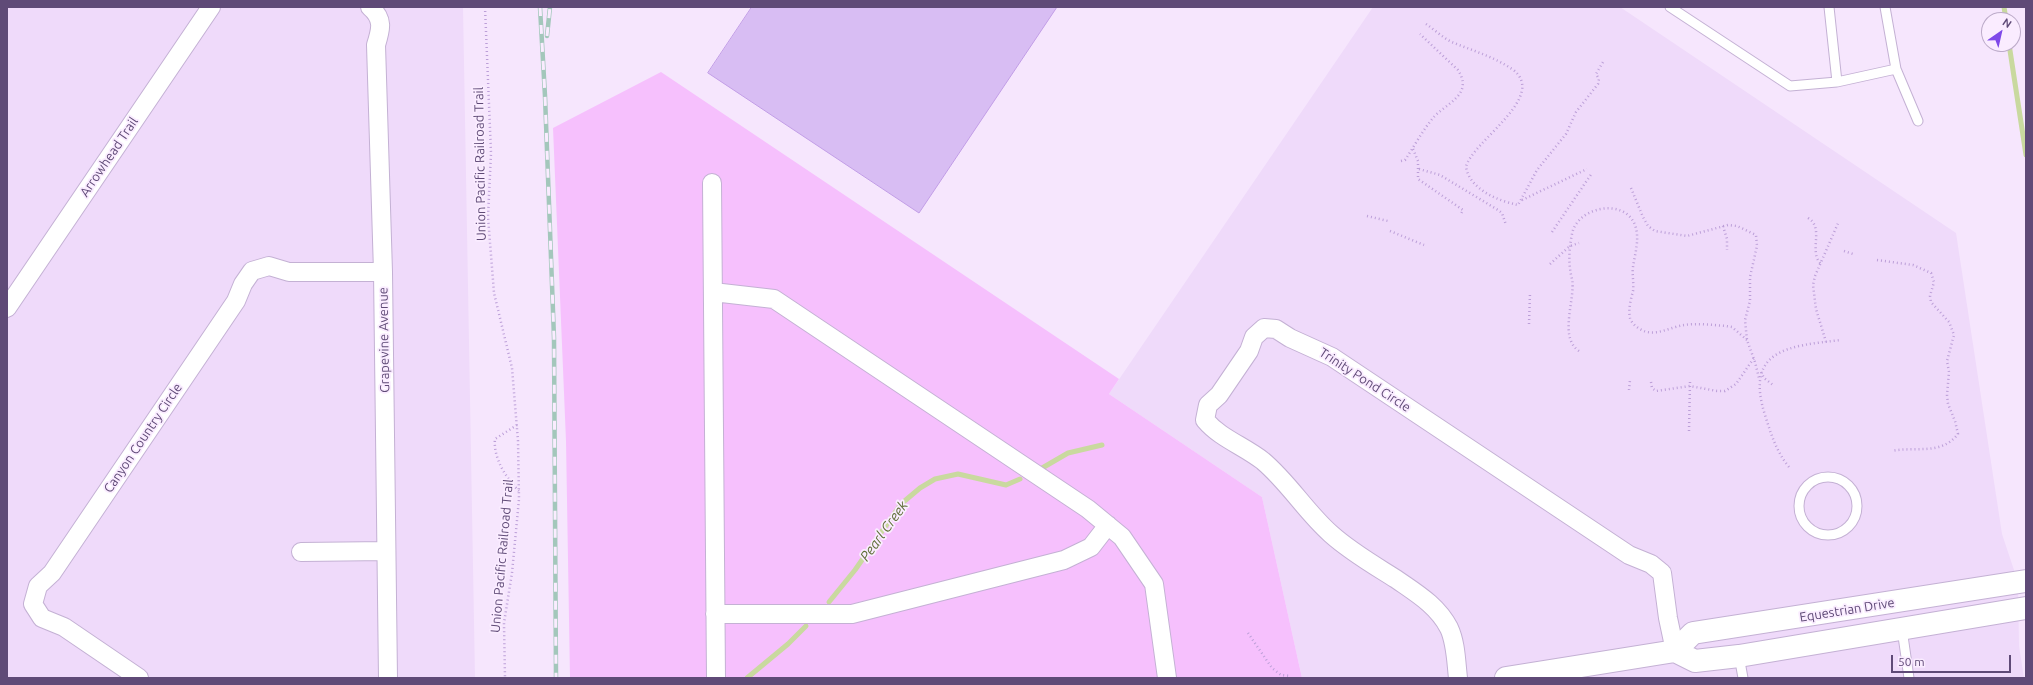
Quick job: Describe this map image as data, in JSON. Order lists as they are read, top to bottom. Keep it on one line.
{"streets":{"street":["Arrowhead Trail","Grapevine Avenue","Trinity Pond Circle","Canyon Country Circle","Equestrian Drive"],"path":["Union Pacific Railroad Trail"]},"crossings":[["Grapevine Avenue","Canyon Country Circle"],["Trinity Pond Circle","Equestrian Drive"]],"water":["Pearl Creek"],"scale_bar":"50 m","north":"top right"}
